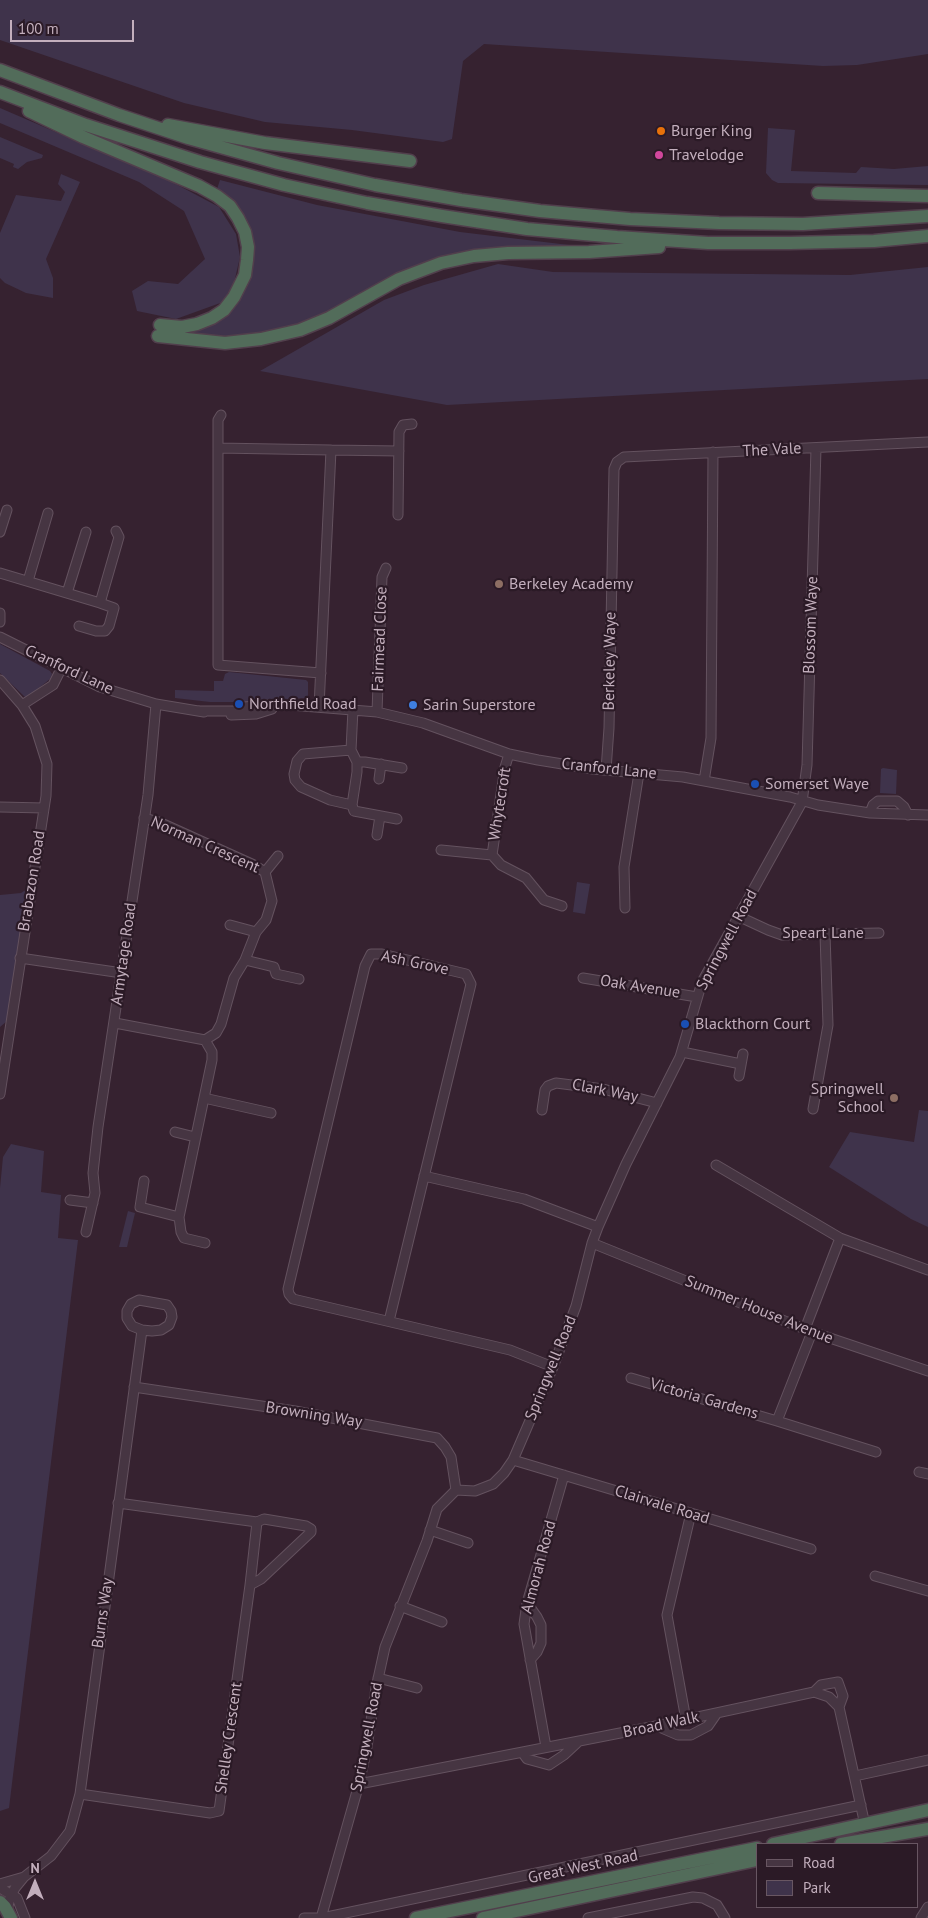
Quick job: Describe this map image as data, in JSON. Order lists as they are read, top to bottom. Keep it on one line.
{"streets":{"highway":["Great West Road"],"street":["The Vale","Blossom Waye","Fairmead Close","Berkeley Waye","Cranford Lane","Whytecroft","Norman Crescent","Brabazon Road","Speart Lane","Springwell Road","Armytage Road","Ash Grove","Oak Avenue","Clark Way","Summer House Avenue","Victoria Gardens","Browning Way","Clairvale Road","Almorah Road","Burns Way","Broad Walk","Shelley Crescent"]},"crossings":[["The Vale","Blossom Waye"],["The Vale","Berkeley Waye"],["Blossom Waye","Cranford Lane"],["Blossom Waye","Springwell Road"],["Fairmead Close","Cranford Lane"],["Berkeley Waye","Cranford Lane"],["Cranford Lane","Whytecroft"],["Cranford Lane","Springwell Road"],["Cranford Lane","Armytage Road"],["Norman Crescent","Armytage Road"],["Speart Lane","Springwell Road"],["Springwell Road","Ash Grove"],["Springwell Road","Oak Avenue"],["Springwell Road","Clark Way"],["Springwell Road","Summer House Avenue"],["Springwell Road","Browning Way"],["Springwell Road","Clairvale Road"],["Springwell Road","Broad Walk"],["Summer House Avenue","Victoria Gardens"],["Browning Way","Burns Way"],["Clairvale Road","Almorah Road"],["Almorah Road","Broad Walk"],["Burns Way","Shelley Crescent"]],"places":["Burger King","Travelodge","Berkeley Academy","Northfield Road","Sarin Superstore","Somerset Waye","Blackthorn Court","Springwell School"],"legend":["Road","Park"],"scale_bar":"100 m","north":"top"}
